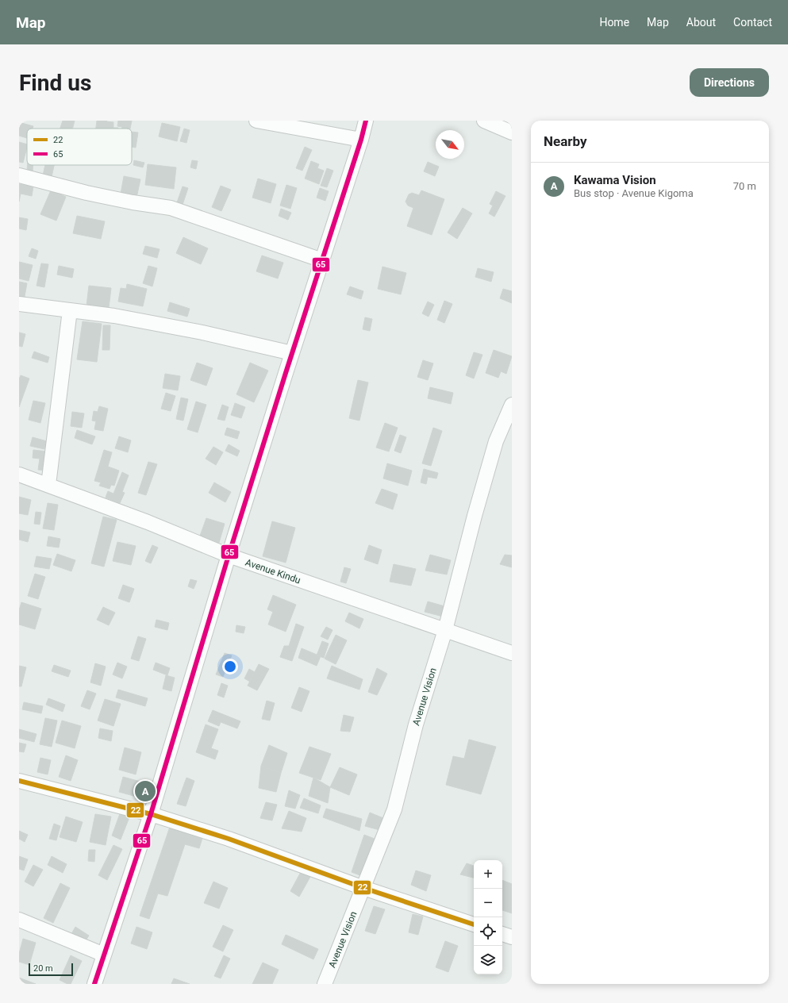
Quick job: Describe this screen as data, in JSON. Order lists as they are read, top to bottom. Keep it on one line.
{"streets":{"street":["Avenue Kindu","Avenue Vision"]},"crossings":[["Avenue Kindu","Avenue Vision"]],"lines":["transit line 65","transit line 22"],"legend":["22","65"],"scale_bar":"20 m","north":"bottom right","page":{"header":"Map","nav":["Home","Map","About","Contact"],"buttons":"Directions","title":"Find us","heading":"Nearby","list":[{"mark":"A","name":"Kawama Vision","note":"Bus stop · Avenue Kigoma","value":"70 m"}],"pins":"A","map_buttons":["+","−"],"scale":"20 m"}}
